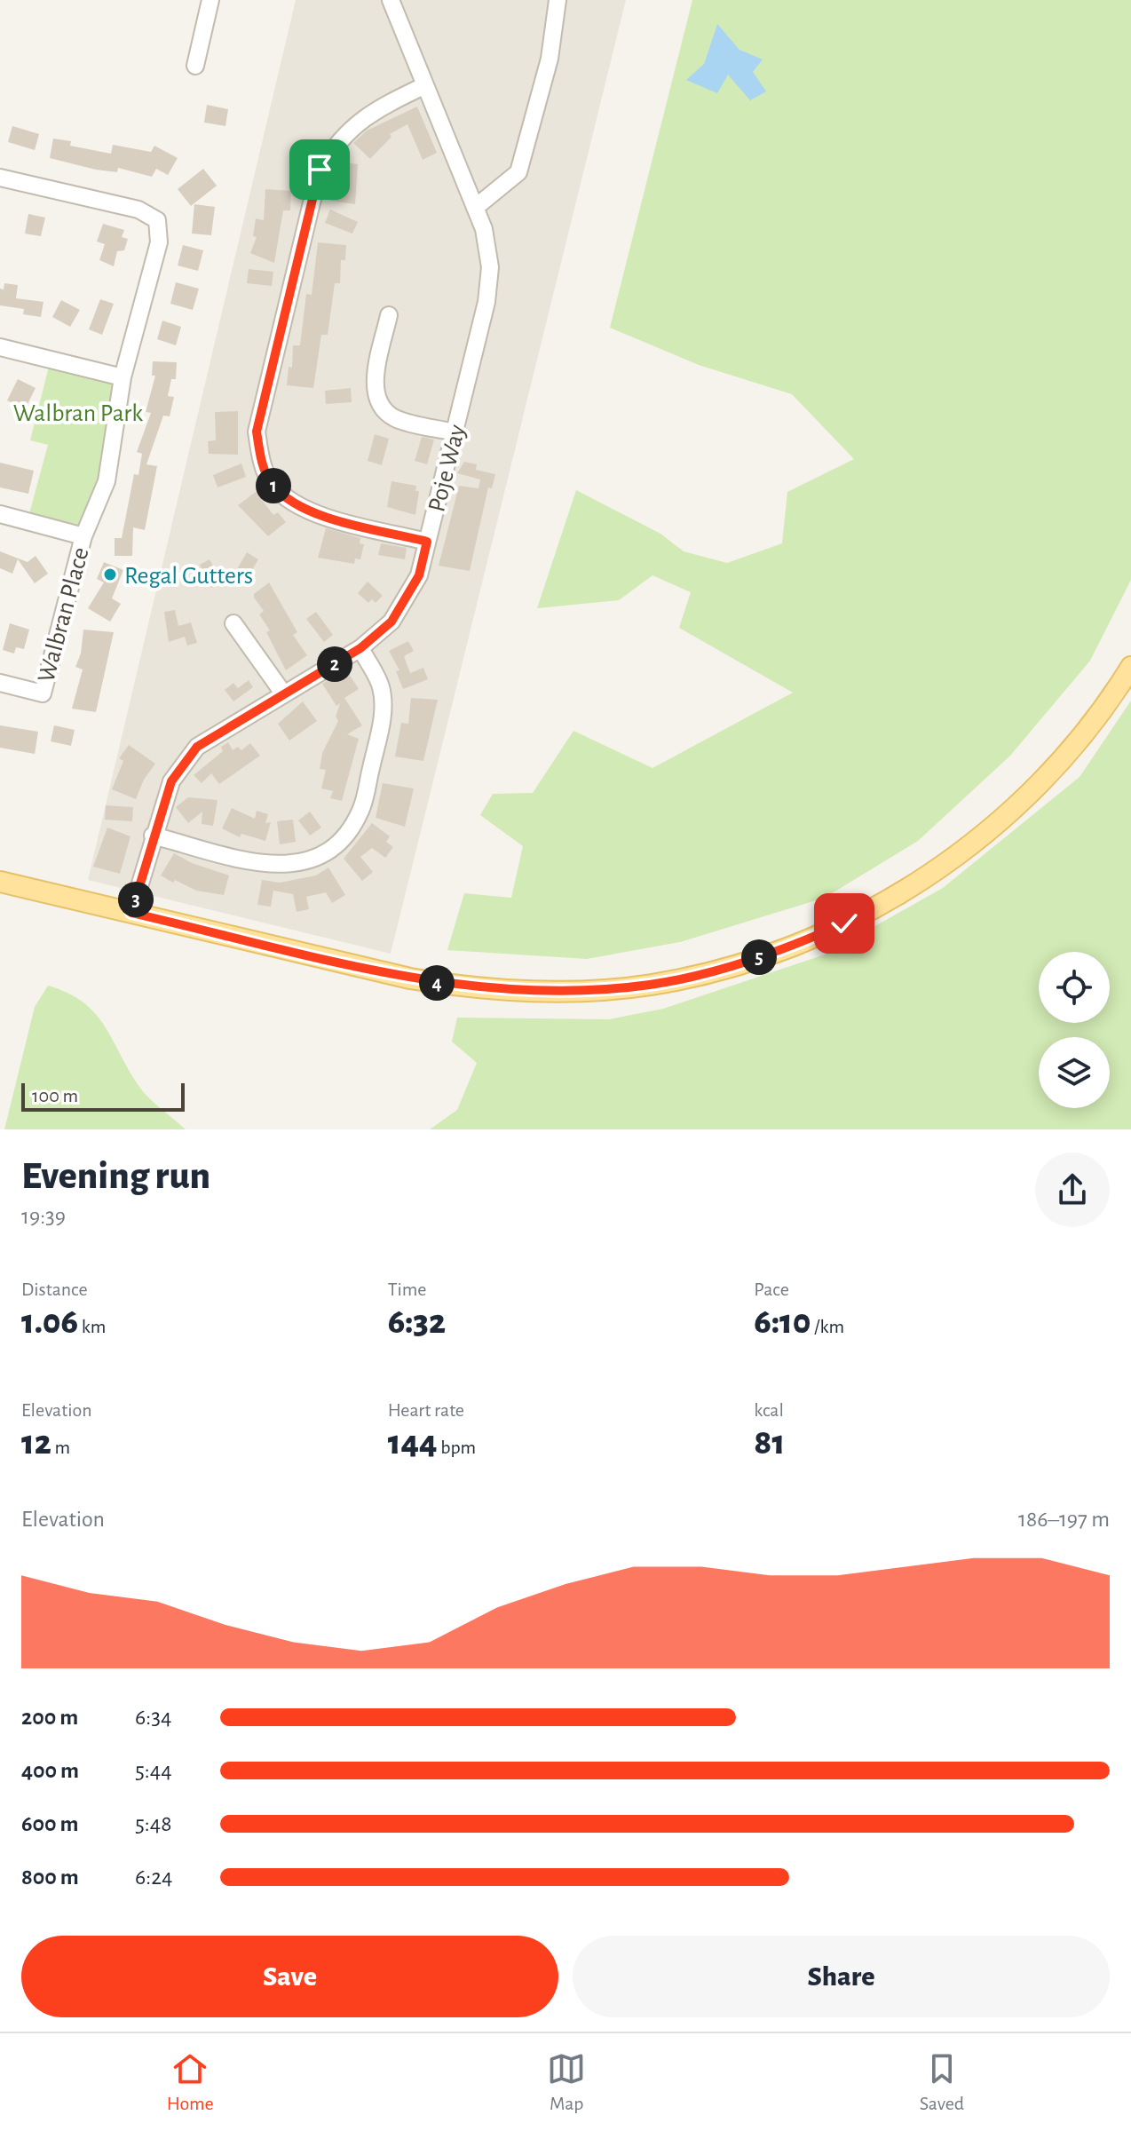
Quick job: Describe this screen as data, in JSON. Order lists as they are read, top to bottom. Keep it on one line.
{"streets":{"street":["Poje Way","Walbran Place"]},"parks":["Walbran Park"],"places":["Regal Gutters"],"scale_bar":"100 m","page":{"pins":["1","2","3","5","4"],"scale":"100 m","heading":["Evening run","19:39"],"stats":[["Distance","1.06 km"],["Time","6:32"],["Pace","6:10 /km"],["Elevation","12 m"],["Heart rate","144 bpm"],["kcal","81"]],"chart":["Elevation","186–197 m"],"list":[{"name":"200 m","note":"6:34"},{"name":"400 m","note":"5:44"},{"name":"600 m","note":"5:48"},{"name":"800 m","note":"6:24"}],"buttons":["Save","Share"],"tabs":["Home","Map","Saved"]}}
